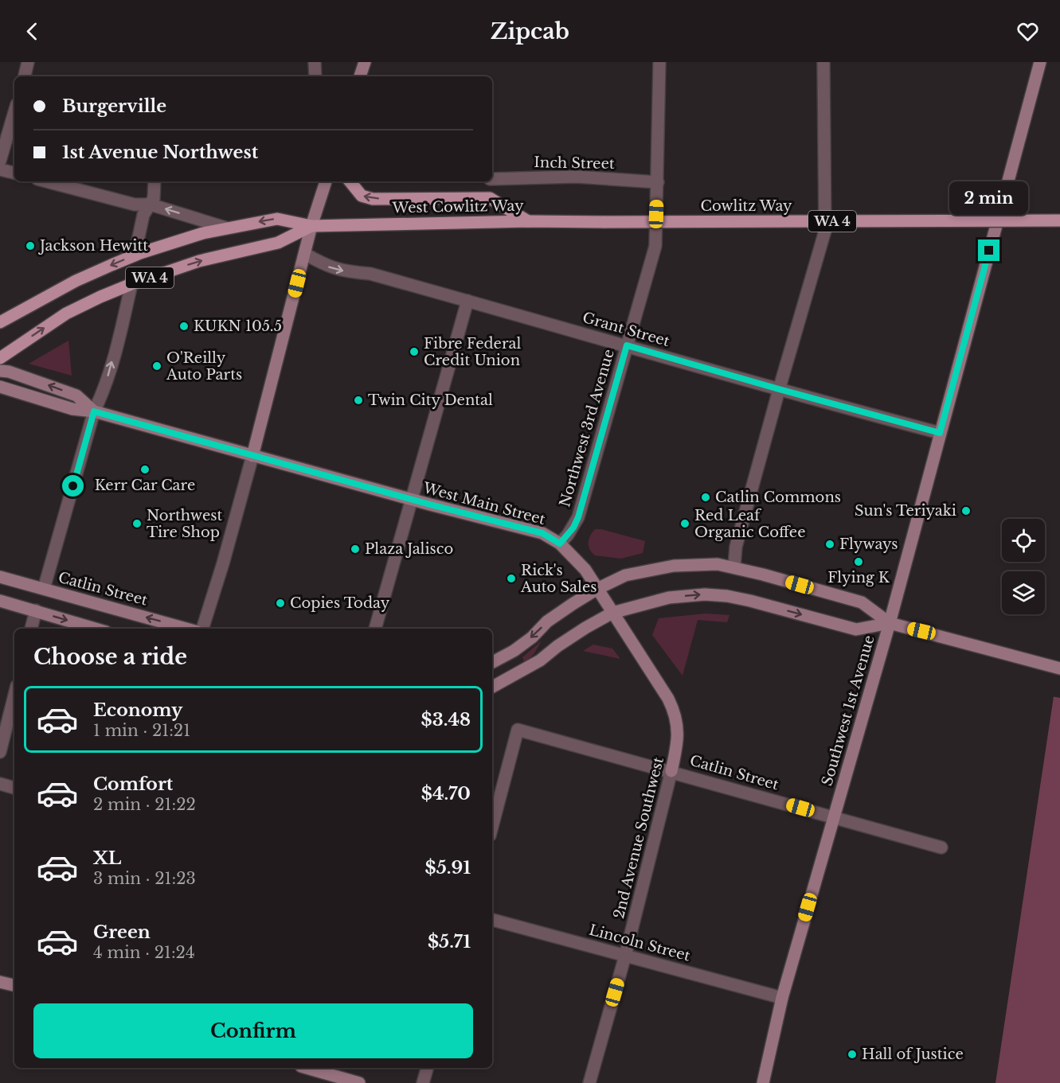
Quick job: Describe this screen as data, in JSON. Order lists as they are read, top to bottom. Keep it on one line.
{"streets":{"main road":["Cowlitz Way","West Cowlitz Way","WA 4","West Main Street","Catlin Street","Southwest 1st Avenue","2nd Avenue Southwest"],"street":["Inch Street","Grant Street","Northwest 3rd Avenue","Lincoln Street"]},"crossings":[["Inch Street","Northwest 3rd Avenue"],["Cowlitz Way","West Cowlitz Way"],["Grant Street","Northwest 3rd Avenue"],["Grant Street","Southwest 1st Avenue"],["Northwest 3rd Avenue","West Main Street"],["West Main Street","2nd Avenue Southwest"],["Catlin Street","Southwest 1st Avenue"],["Catlin Street","2nd Avenue Southwest"],["Southwest 1st Avenue","Lincoln Street"],["2nd Avenue Southwest","Lincoln Street"]],"places":["Jackson Hewitt","KUKN 105.5","Fibre Federal Credit Union","O'Reilly Auto Parts","Twin City Dental","Kerr Car Care","Catlin Commons","Sun's Teriyaki","Northwest Tire Shop","Red Leaf Organic Coffee","Flyways","Plaza Jalisco","Flying K","Rick's Auto Sales","Copies Today","Hall of Justice"],"page":{"header":"Zipcab","banner":["Burgerville","1st Avenue Northwest"],"bubble":"2 min","heading":"Choose a ride","list":[{"name":"Economy","note":"1 min · 21:21","value":"$3.48"},{"name":"Comfort","note":"2 min · 21:22","value":"$4.70"},{"name":"XL","note":"3 min · 21:23","value":"$5.91"},{"name":"Green","note":"4 min · 21:24","value":"$5.71"}],"buttons":"Confirm"}}
